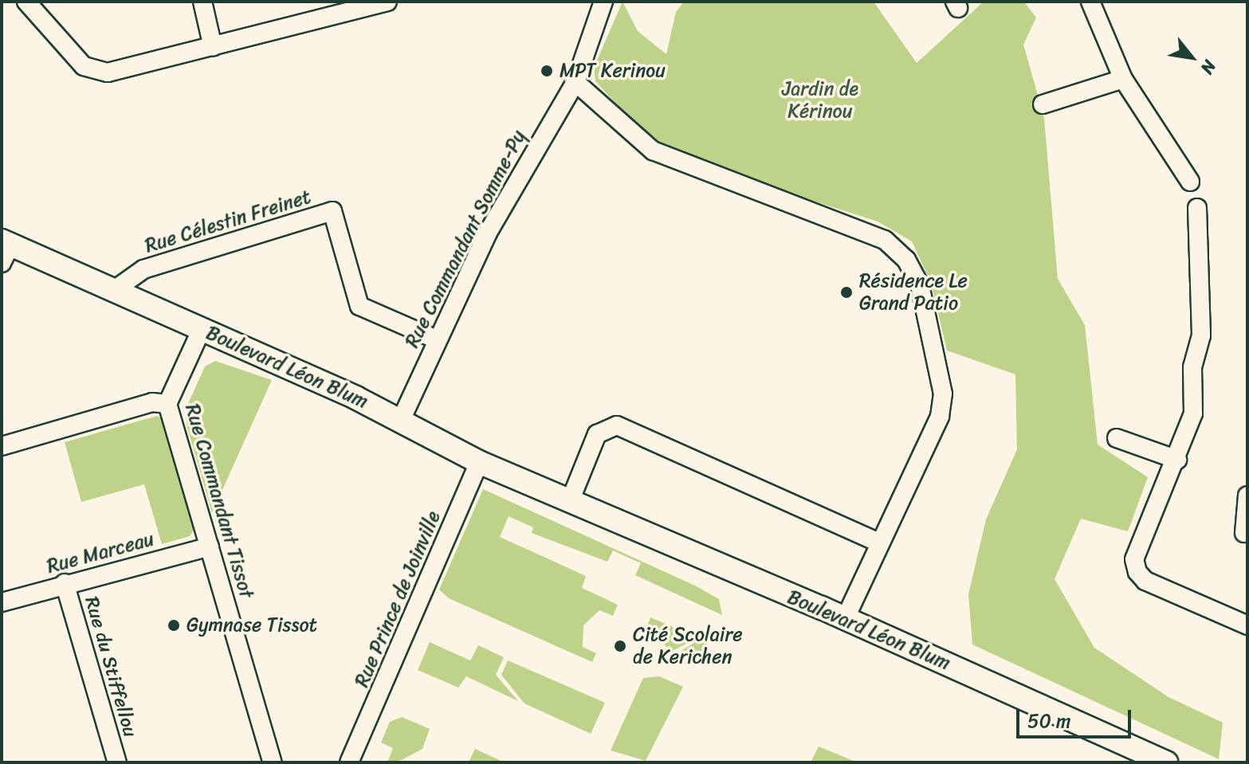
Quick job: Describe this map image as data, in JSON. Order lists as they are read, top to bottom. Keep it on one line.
{"streets":{"main road":["Boulevard Léon Blum"],"street":["Rue Célestin Freinet","Rue Commandant Somme-Py","Rue Commandant Tissot","Rue Marceau","Rue Prince de Joinville","Rue du Stiffellou"]},"crossings":[["Rue Célestin Freinet","Rue Commandant Somme-Py"],["Rue Célestin Freinet","Boulevard Léon Blum"],["Rue Commandant Somme-Py","Boulevard Léon Blum"],["Boulevard Léon Blum","Rue Commandant Tissot"],["Boulevard Léon Blum","Rue Prince de Joinville"],["Rue Commandant Tissot","Rue Marceau"],["Rue Marceau","Rue du Stiffellou"]],"parks":["Jardin de Kérinou"],"places":["MPT Kerinou","Résidence Le Grand Patio","Gymnase Tissot","Cité Scolaire de Kerichen"],"scale_bar":"50 m","north":"bottom right"}
